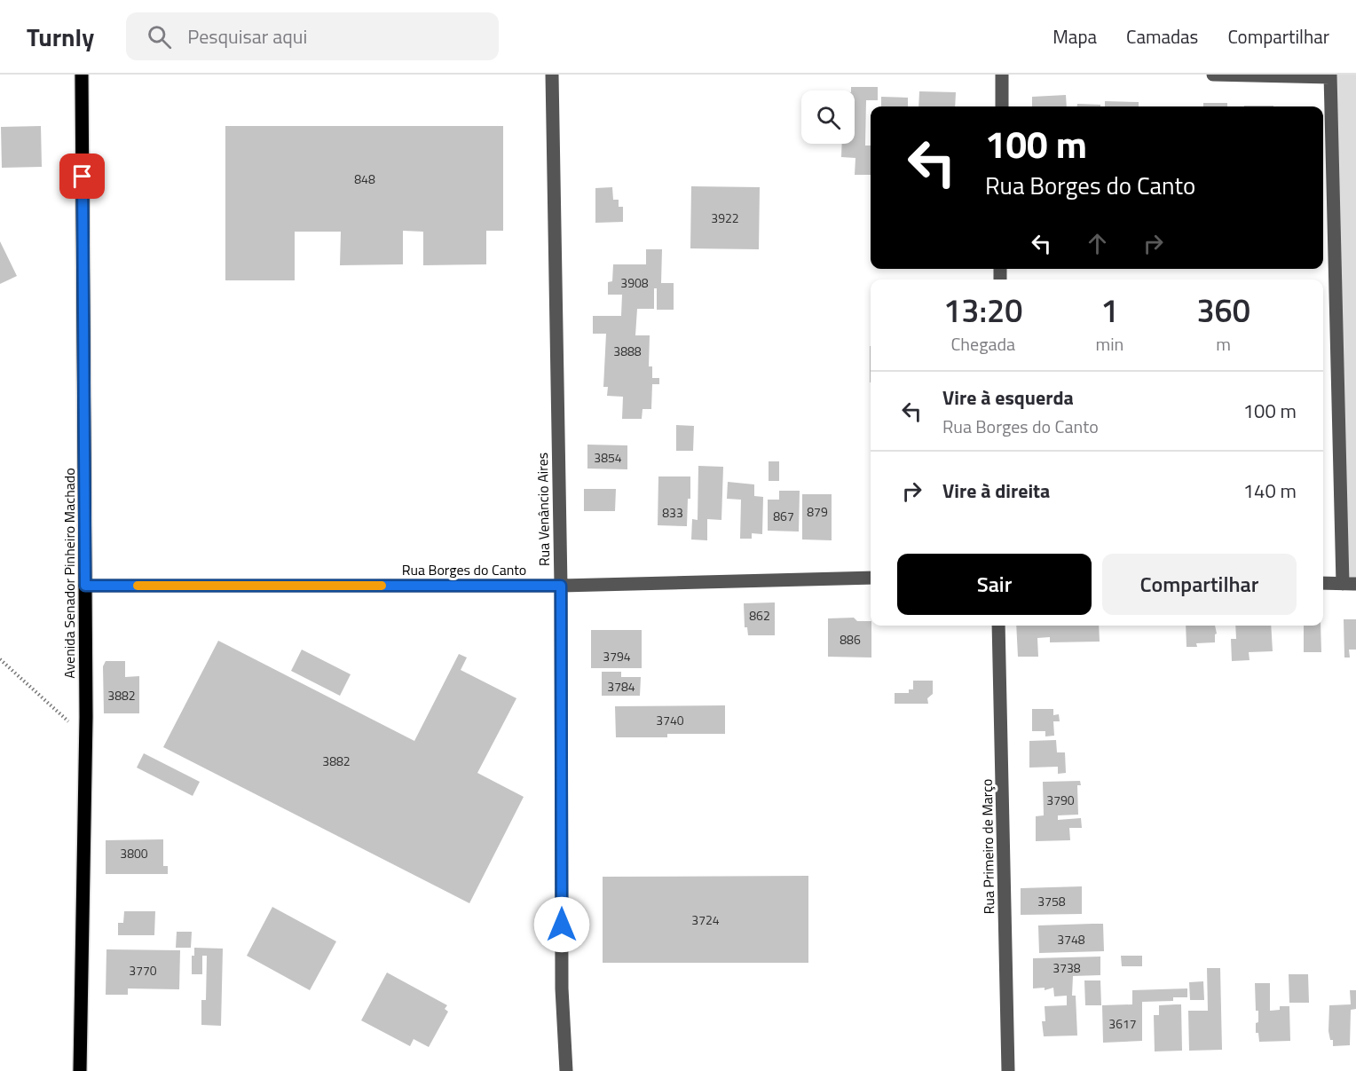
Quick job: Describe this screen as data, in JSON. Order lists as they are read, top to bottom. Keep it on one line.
{"streets":{"main road":["Avenida Senador Pinheiro Machado"],"street":["Rua Venâncio Aires","Rua Borges do Canto","Rua Primeiro de Março"]},"crossings":[["Rua Venâncio Aires","Rua Borges do Canto"],["Rua Borges do Canto","Avenida Senador Pinheiro Machado"]],"house_numbers":["848","3922","3908","3888","3854","879","833","867","862","886","3794","3784","3882","3740","3882","3790","3800","3758","3724","3748","3738","3770","3617"],"page":{"header":"Turnly","search":"Pesquisar aqui","nav":["Mapa","Camadas","Compartilhar"],"turn":["100 m","Rua Borges do Canto"],"eta":["13:20","Chegada","1","min","360","m"],"list":[{"name":"Vire à esquerda","note":"Rua Borges do Canto","value":"100 m"},{"name":"Vire à direita","value":"140 m"}],"buttons":["Sair","Compartilhar"]}}
